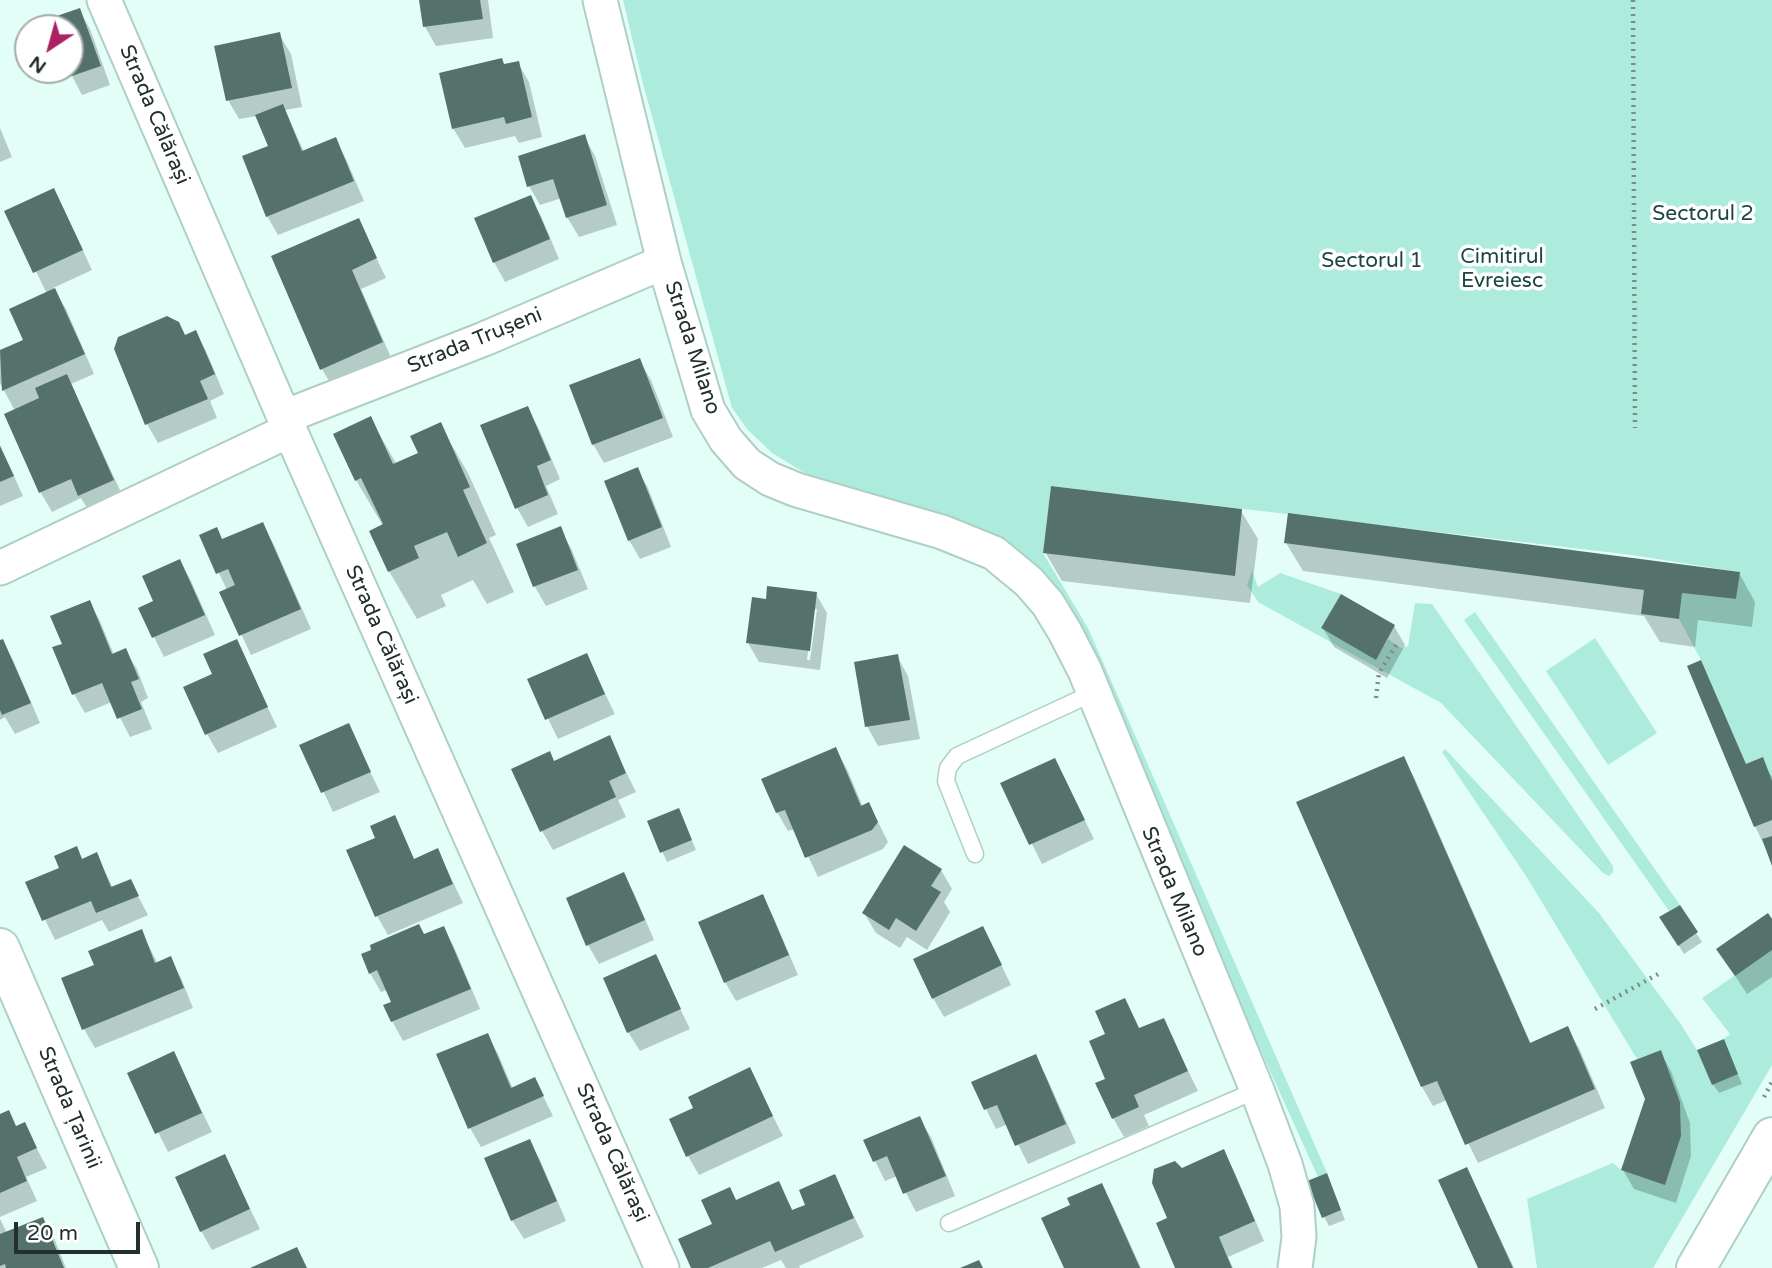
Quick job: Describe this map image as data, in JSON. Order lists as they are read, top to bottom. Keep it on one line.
{"streets":{"street":["Strada Călărași","Strada Trușeni","Strada Milano","Strada Țarinii"]},"crossings":[["Strada Călărași","Strada Trușeni"],["Strada Trușeni","Strada Milano"]],"parks":["Sectorul 2","Cimitirul Evreiesc","Sectorul 1"],"scale_bar":"20 m","north":"bottom left"}
